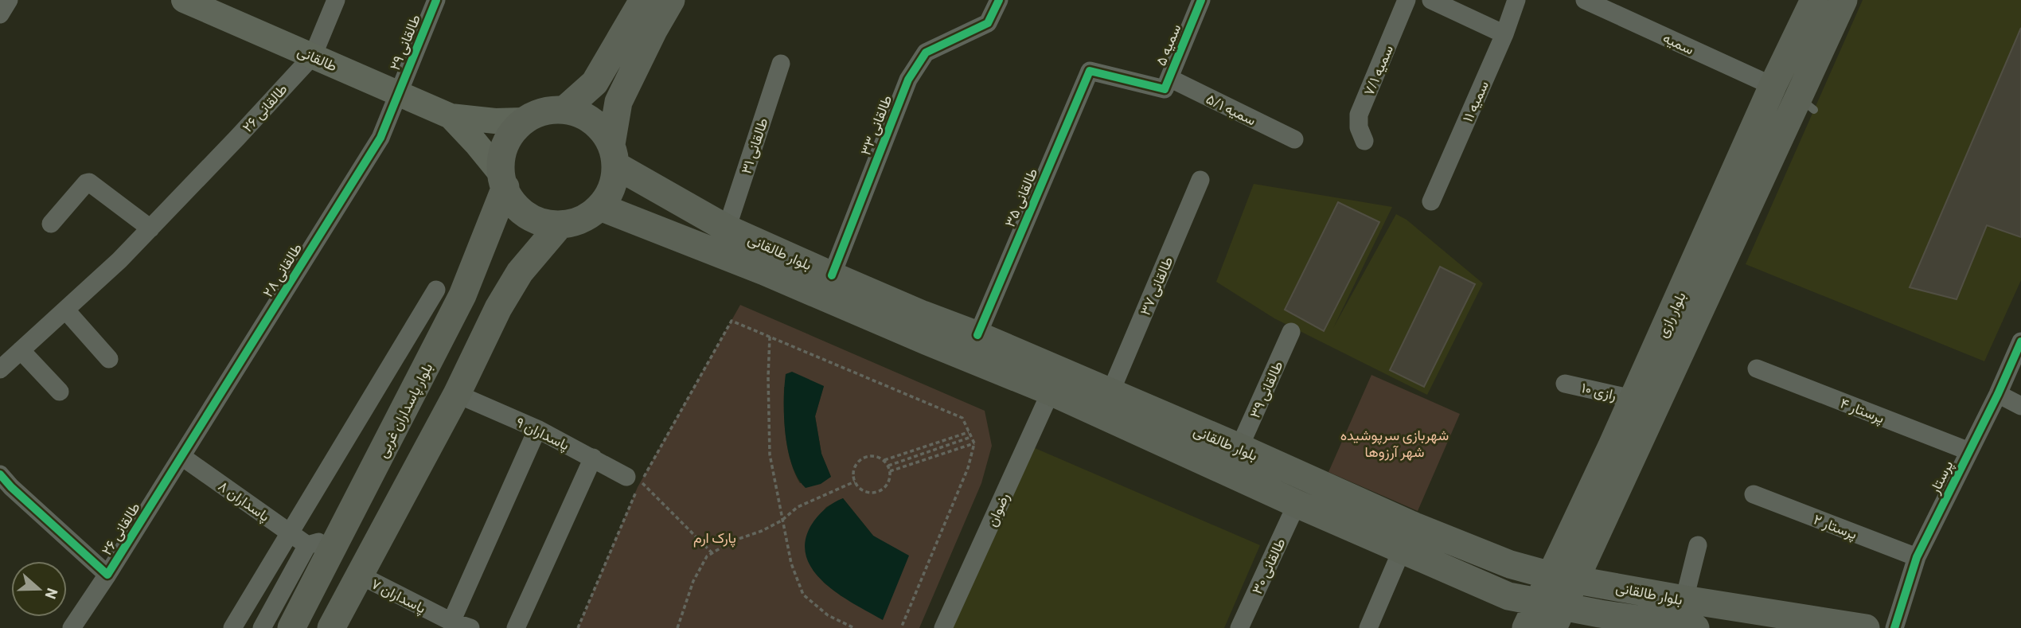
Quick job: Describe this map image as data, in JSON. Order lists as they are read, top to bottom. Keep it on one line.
{"streets":{"main road":["طالقانی","بلوار طالقانی","بلوار رازی","بلوار پاسداران غربی"],"street":["طالقانی ۲۹","سمیه","سمیه ۵","سمیه ۷/۱","سمیه ۱۱","طالقانی ۲۶","سمیه ۵/۱","طالقانی ۳۳","طالقانی ۳۱","طالقانی ۳۵","طالقانی ۲۸","طالقانی ۳۷","طالقانی ۳۹","رازی ۱۰","پرستار ۴","پاسداران ۹","پرستار","پاسداران ۸","رضوان","پرستار ۲","طالقانی ۳۰","پاسداران ۷"]},"crossings":[["طالقانی ۲۹","طالقانی"],["طالقانی ۲۹","طالقانی ۲۸"],["سمیه","بلوار رازی"],["سمیه ۵","سمیه ۵/۱"],["سمیه ۵","طالقانی ۳۵"],["طالقانی","طالقانی ۲۶"],["طالقانی","طالقانی ۲۸"],["طالقانی ۲۶","طالقانی ۲۸"],["طالقانی ۲۶","پاسداران ۸"],["طالقانی ۳۳","بلوار طالقانی"],["طالقانی ۳۱","بلوار طالقانی"],["طالقانی ۳۵","بلوار طالقانی"],["بلوار طالقانی","طالقانی ۳۷"],["بلوار طالقانی","بلوار رازی"],["بلوار طالقانی","طالقانی ۳۹"],["بلوار طالقانی","بلوار پاسداران غربی"],["بلوار طالقانی","رضوان"],["بلوار طالقانی","طالقانی ۳۰"],["طالقانی ۲۸","پاسداران ۸"],["بلوار رازی","رازی ۱۰"],["پرستار ۴","پرستار"],["پرستار","پرستار ۲"]],"parks":["شهربازی سرپوشیده شهر آرزوها","پارک ارم"],"north":"right"}
